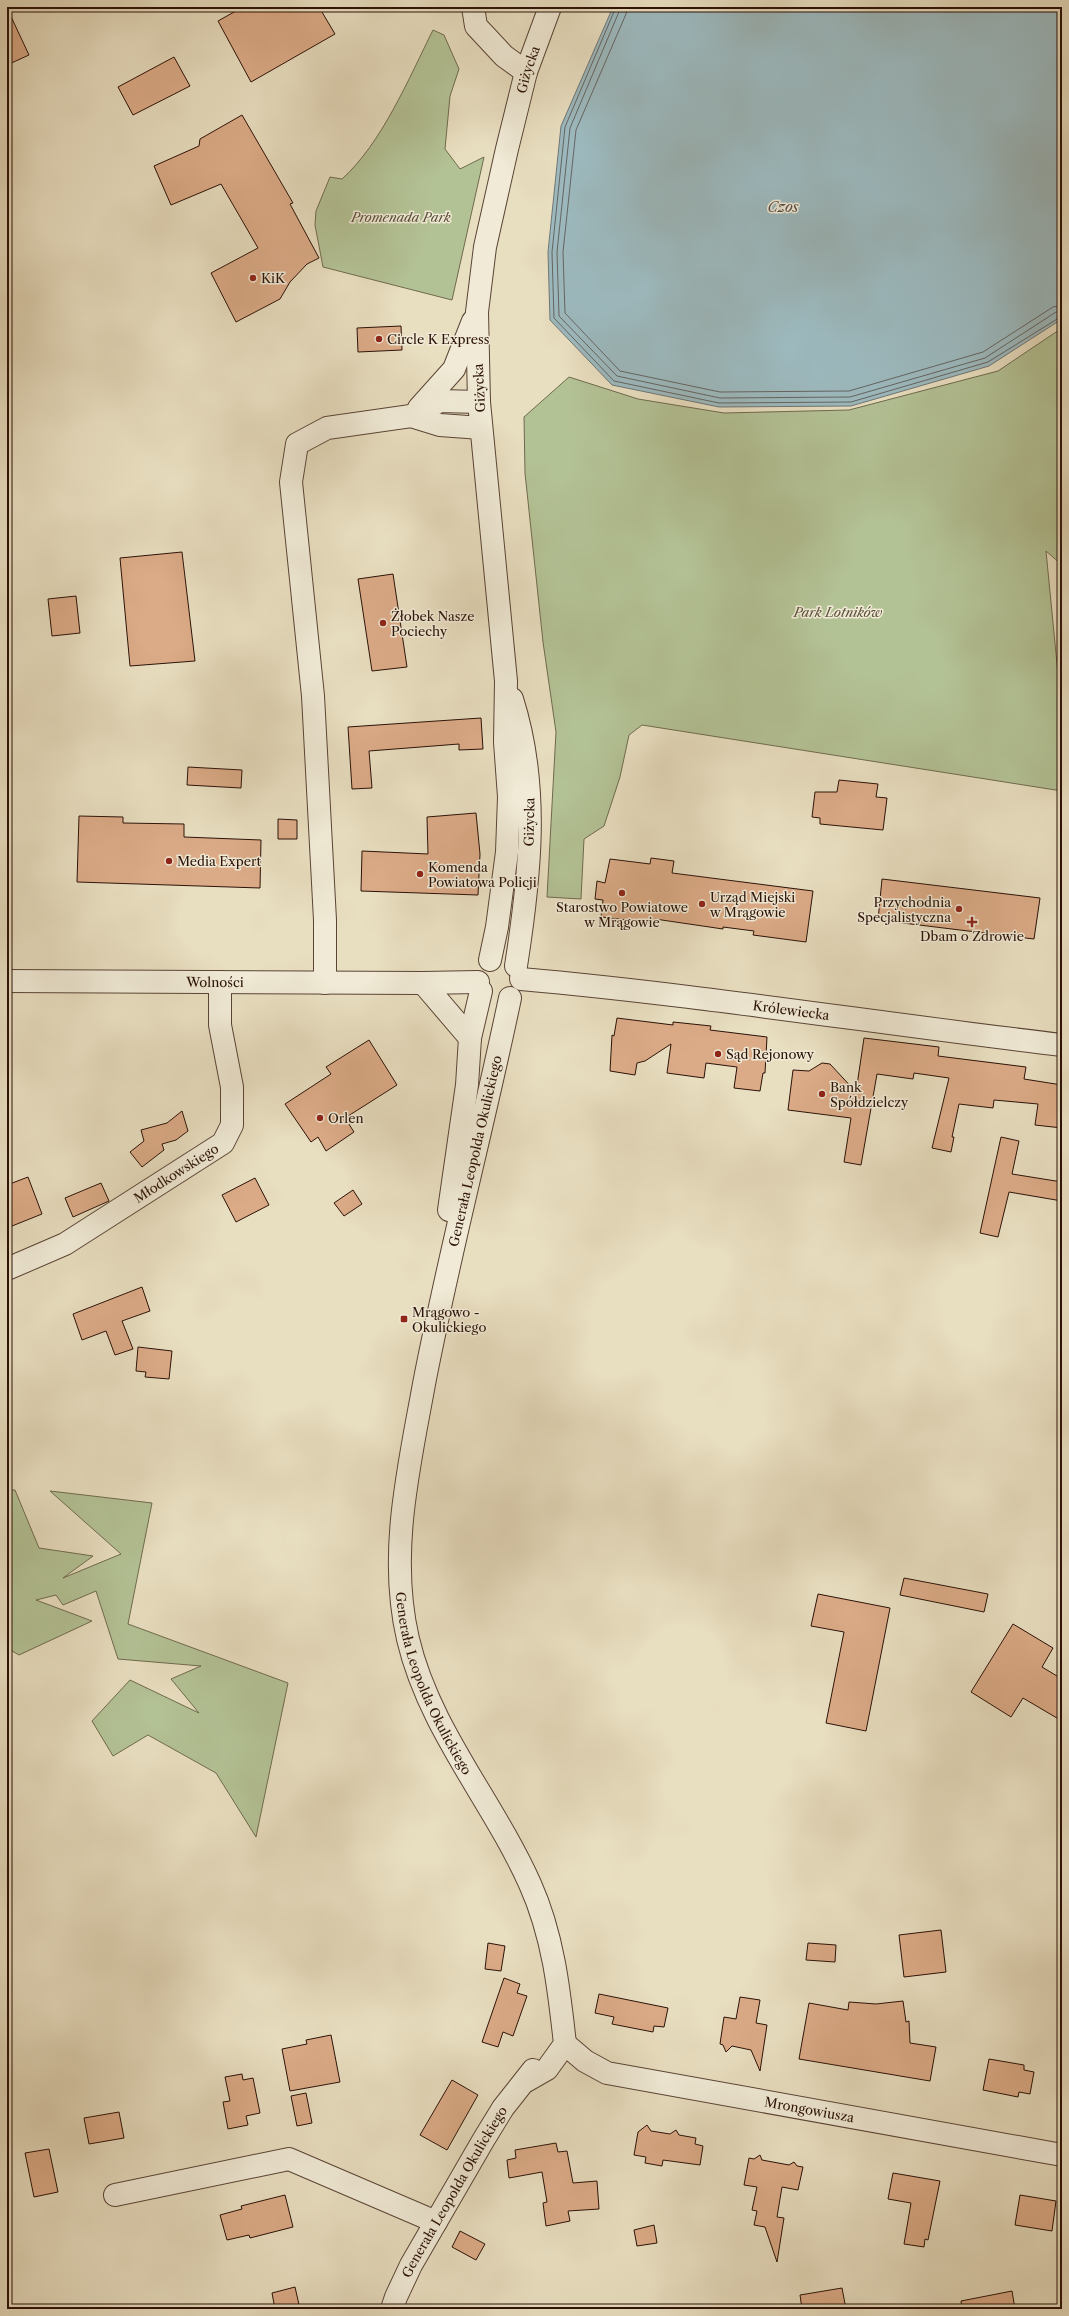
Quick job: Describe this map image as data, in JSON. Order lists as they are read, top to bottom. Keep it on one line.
{"streets":{"street":["Giżycka","Wolności","Królewiecka","Generała Leopolda Okulickiego","Młodkowskiego","Mrongowiusza"]},"crossings":[["Giżycka","Wolności"],["Giżycka","Królewiecka"],["Giżycka","Generała Leopolda Okulickiego"],["Wolności","Królewiecka"],["Wolności","Generała Leopolda Okulickiego"],["Wolności","Młodkowskiego"],["Królewiecka","Generała Leopolda Okulickiego"],["Generała Leopolda Okulickiego","Mrongowiusza"]],"water":["Czos"],"parks":["Promenada Park","Park Lotników"],"places":{"other":["KiK","Circle K Express","Żłobek Nasze Pociechy","Media Expert","Komenda Powiatowa Policji","Starostwo Powiatowe w Mrągowie","Urząd Miejski w Mrągowie","Przychodnia Specjalistyczna","Sąd Rejonowy","Bank Spółdzielczy","Orlen"],"health":["Dbam o Zdrowie"],"transit":["Mrągowo - Okulickiego"]}}
